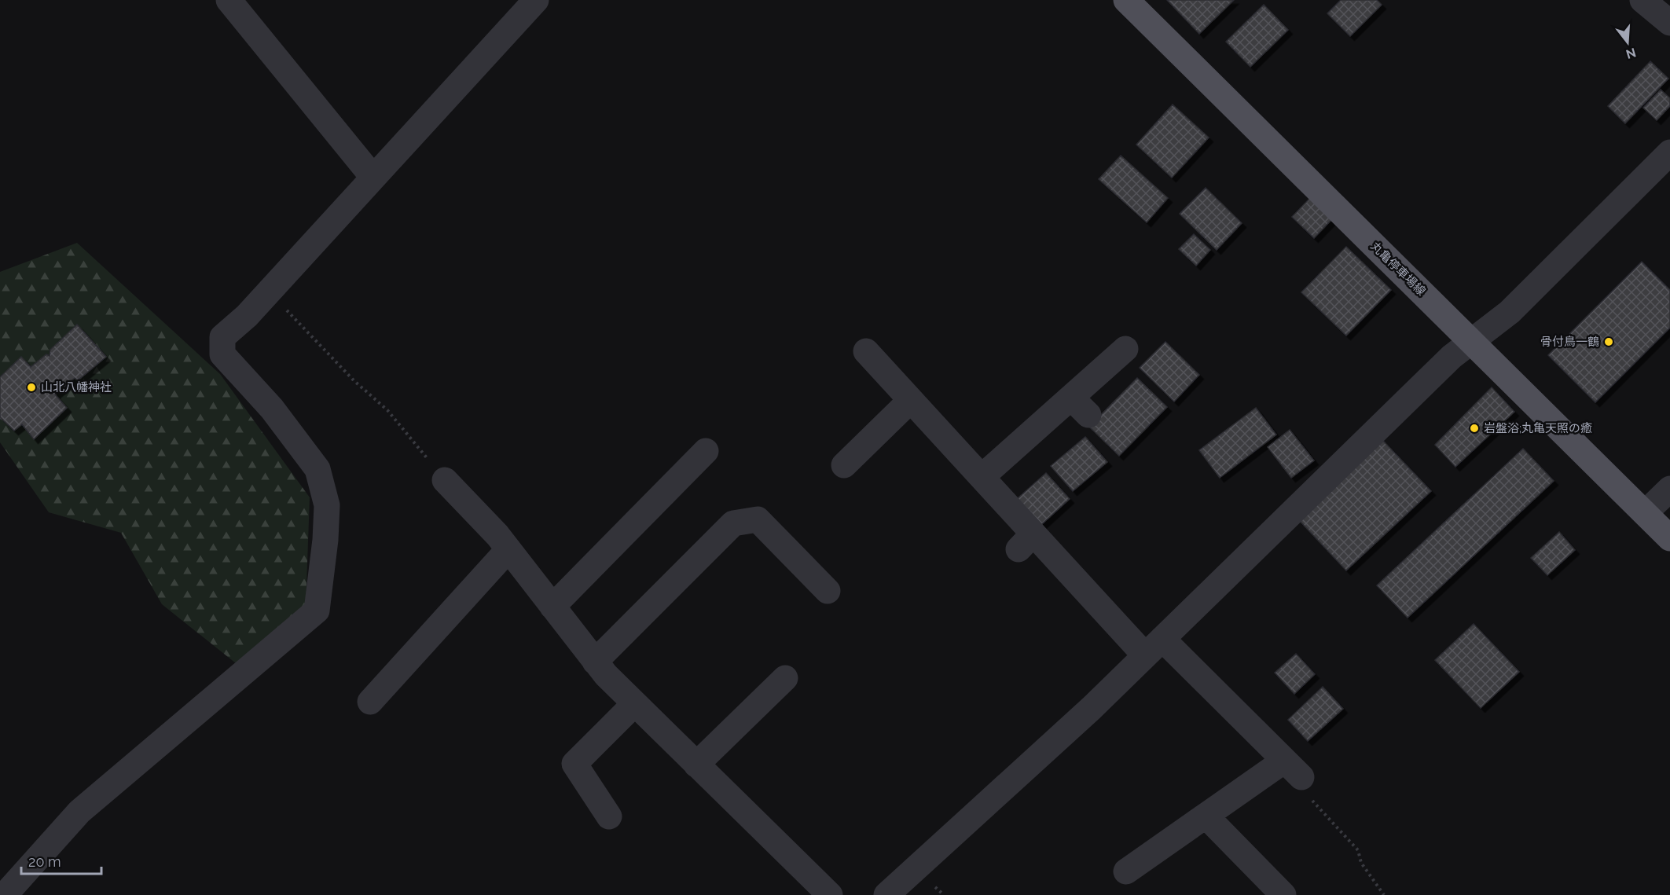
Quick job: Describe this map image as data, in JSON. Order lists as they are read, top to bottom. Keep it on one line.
{"streets":{"main road":["丸亀停車場線"]},"places":["骨付鳥一鶴","山北八幡神社","岩盤浴;丸亀天照の癒"],"scale_bar":"20 m","north":"bottom"}
